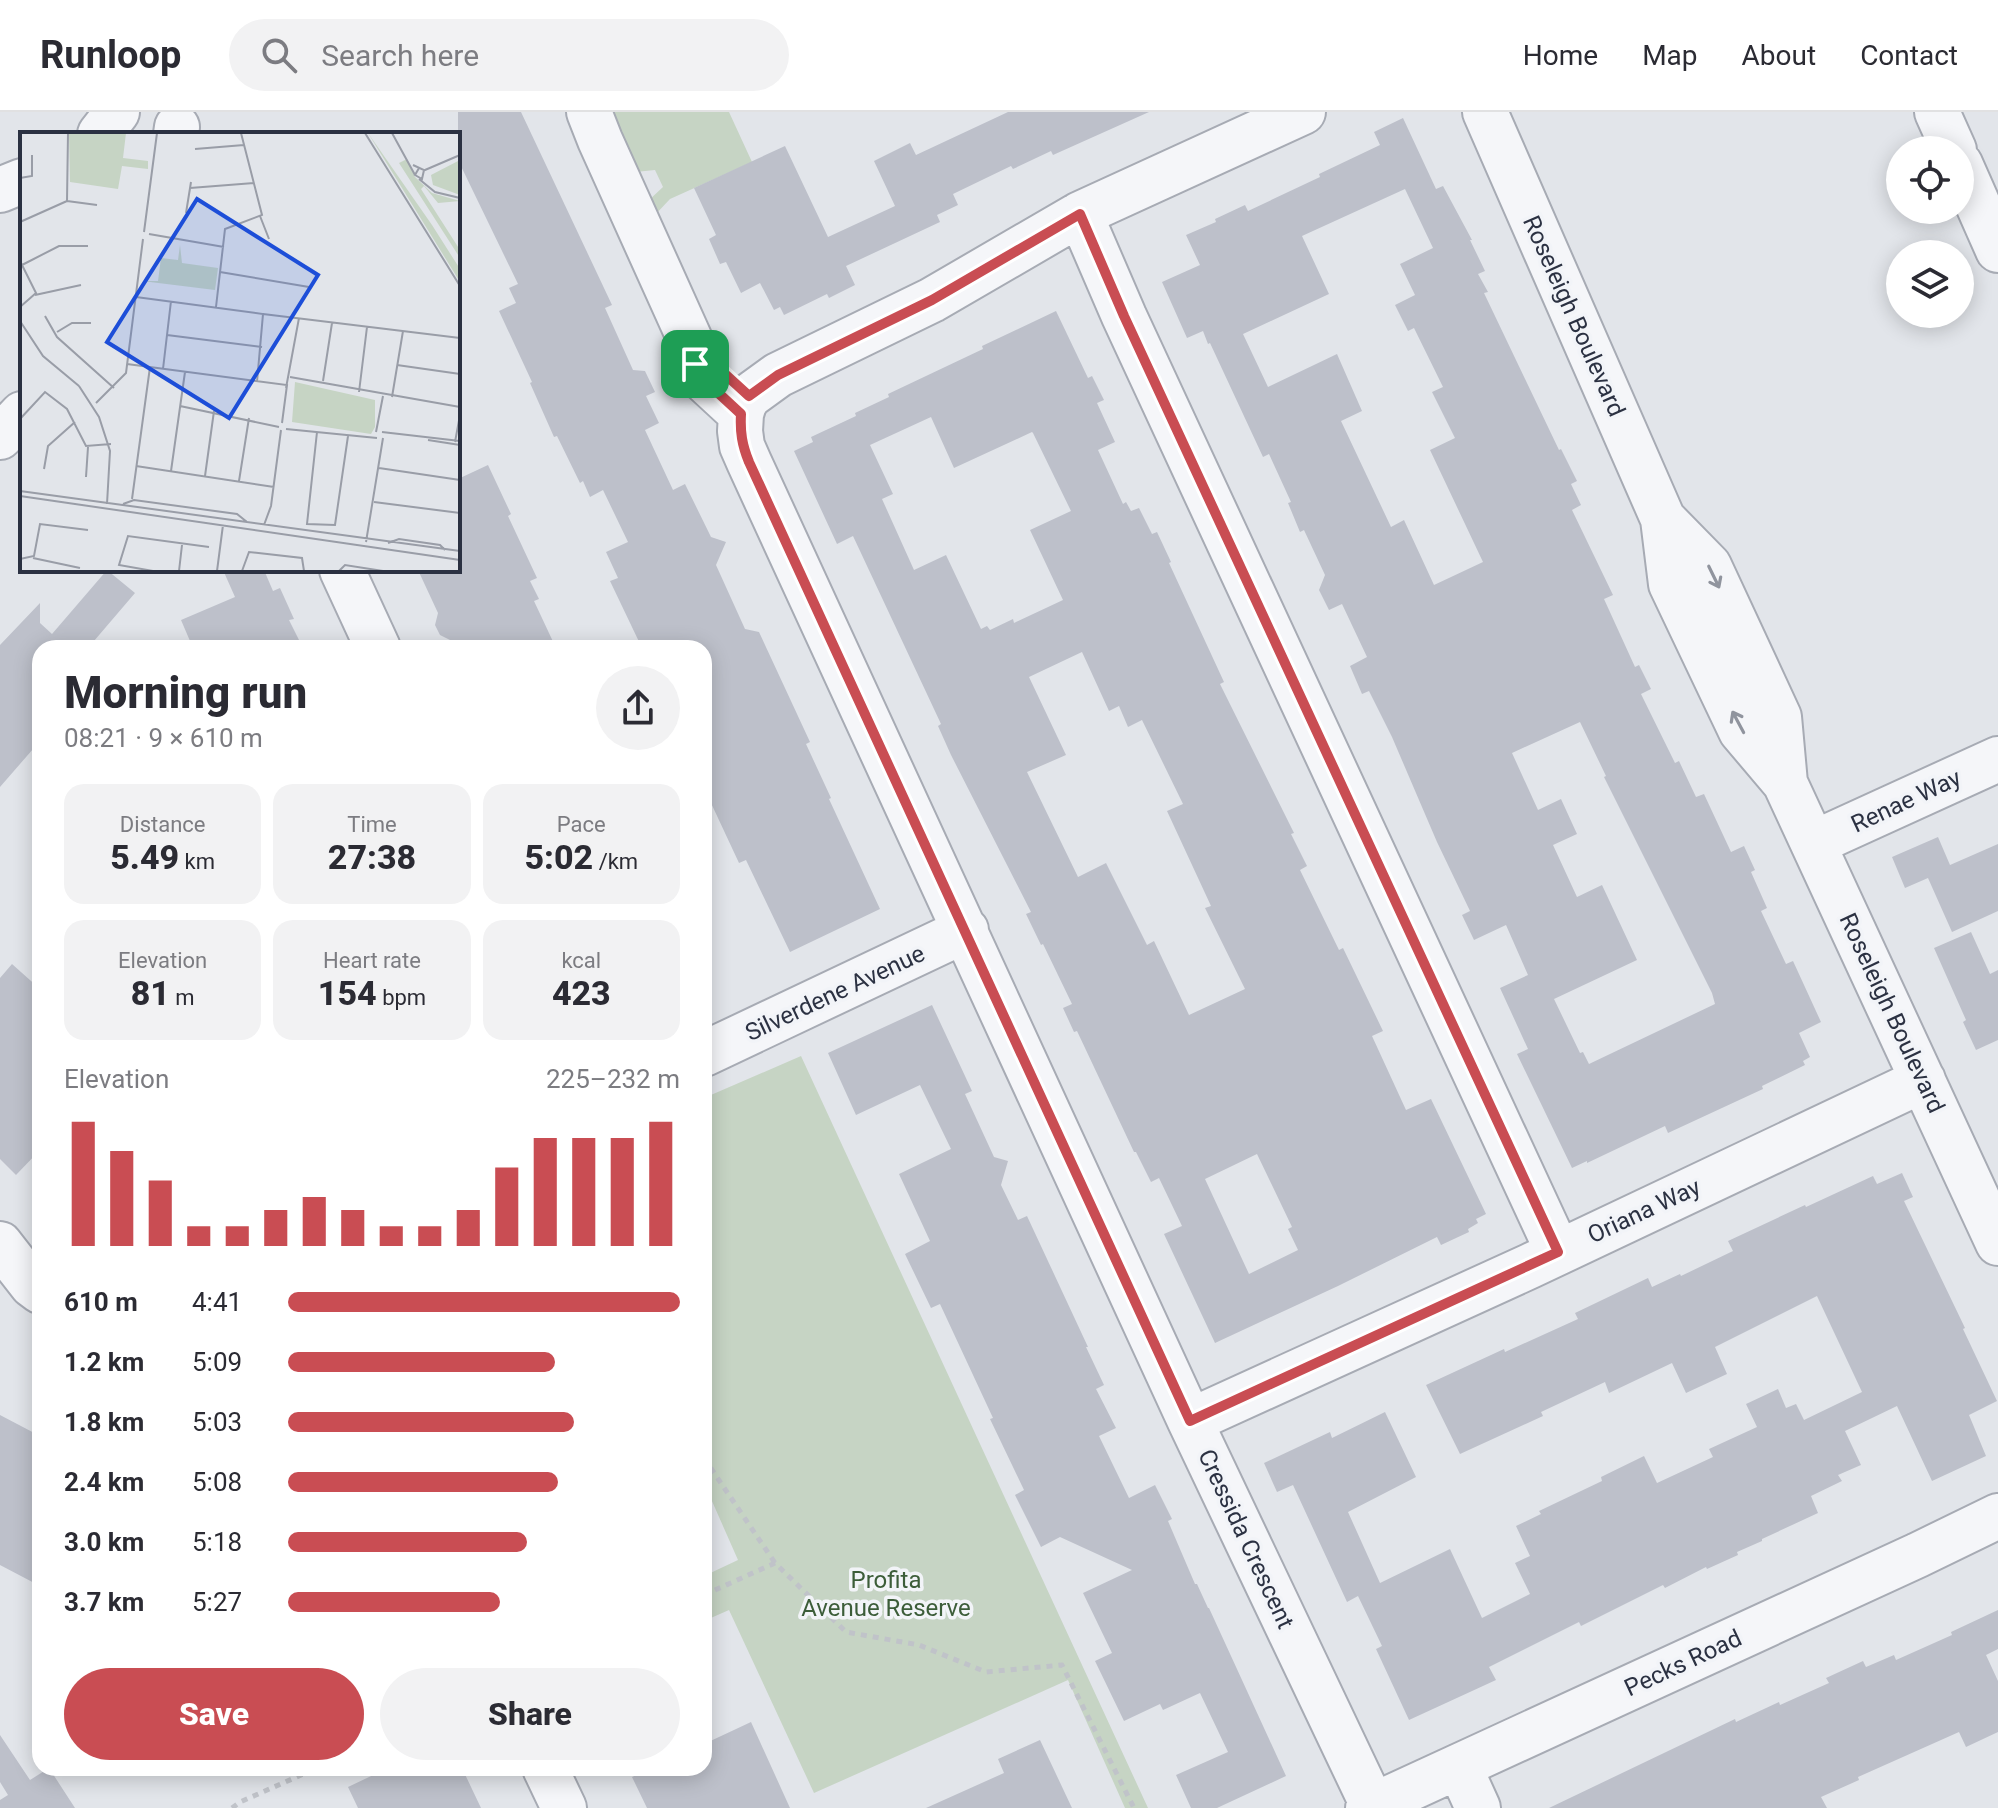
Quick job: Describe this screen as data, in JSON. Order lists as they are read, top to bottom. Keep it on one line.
{"streets":{"street":["Roseleigh Boulevard","Renae Way","Silverdene Avenue","Oriana Way","Cressida Crescent","Pecks Road"]},"crossings":[["Roseleigh Boulevard","Renae Way"],["Roseleigh Boulevard","Oriana Way"],["Silverdene Avenue","Cressida Crescent"],["Oriana Way","Cressida Crescent"],["Cressida Crescent","Pecks Road"]],"parks":["Profita Avenue Reserve"],"page":{"header":"Runloop","search":"Search here","nav":["Home","Map","About","Contact"],"heading":["Morning run","08:21 · 9 × 610 m"],"stats":[["Distance","5.49 km"],["Time","27:38"],["Pace","5:02 /km"],["Elevation","81 m"],["Heart rate","154 bpm"],["kcal","423"]],"chart":["Elevation","225–232 m"],"list":[{"name":"610 m","note":"4:41"},{"name":"1.2 km","note":"5:09"},{"name":"1.8 km","note":"5:03"},{"name":"2.4 km","note":"5:08"},{"name":"3.0 km","note":"5:18"},{"name":"3.7 km","note":"5:27"}],"buttons":["Save","Share"]}}
